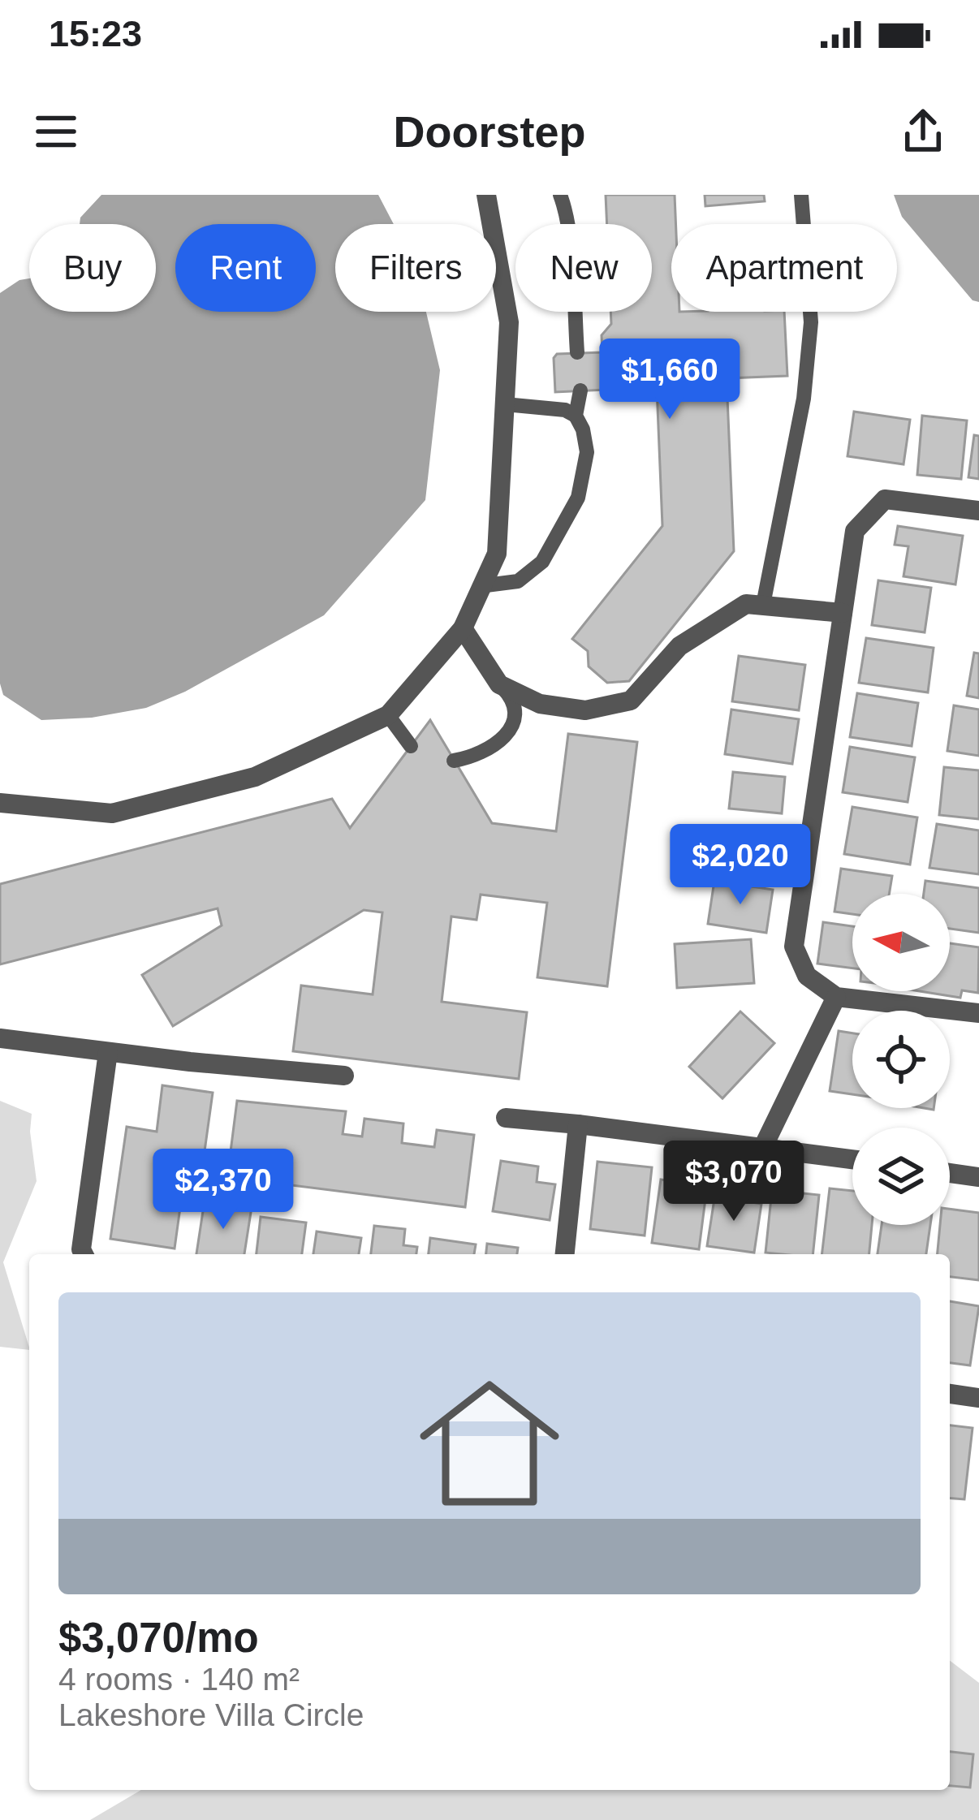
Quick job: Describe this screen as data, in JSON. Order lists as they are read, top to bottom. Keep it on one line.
{"north":"left","page":{"status":"15:23","header":"Doorstep","chip":["Buy","Rent","Filters","New","Apartment"],"price":["$1,660","$2,020","$3,070","$2,370"],"list":[{"name":"$3,070/mo","note":"4 rooms · 140 m² · Lakeshore Villa Circle"}]}}
